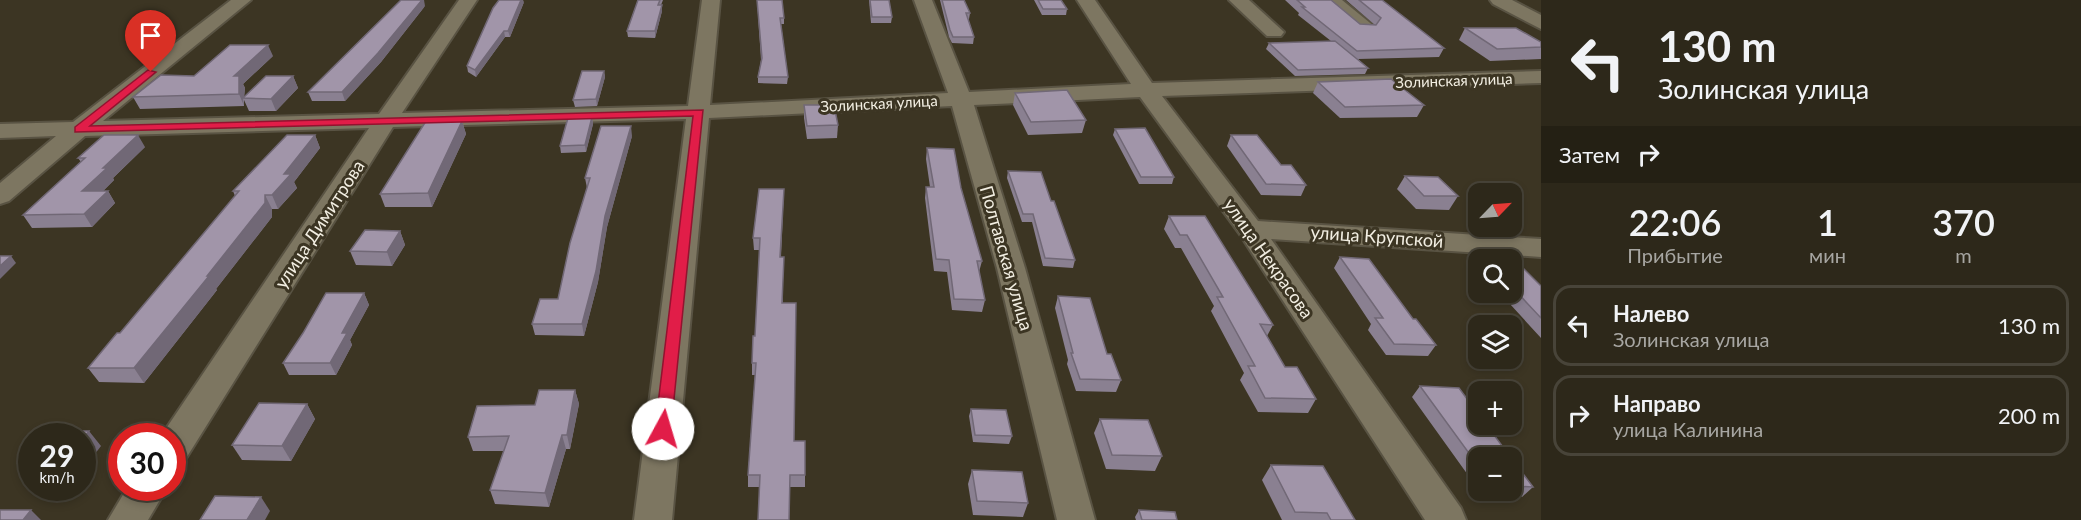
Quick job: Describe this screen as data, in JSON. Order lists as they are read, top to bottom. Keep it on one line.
{"streets":{"street":["Золинская улица","улица Димитрова","улица Крупской","Полтавская улица","улица Некрасова"]},"crossings":[["Золинская улица","улица Димитрова"],["Золинская улица","Полтавская улица"],["Золинская улица","улица Некрасова"],["улица Крупской","улица Некрасова"]],"north":"top right","page":{"turn":["130 m","Золинская улица"],"then":"Затем","map_buttons":["+","−"],"eta":["22:06","Прибытие","1","мин","370","m"],"list":[{"name":"Налево","note":"Золинская улица","value":"130 m"},{"name":"Направо","note":"улица Калинина","value":"200 m"}],"speed":"29 km/h","limit":"30"}}
